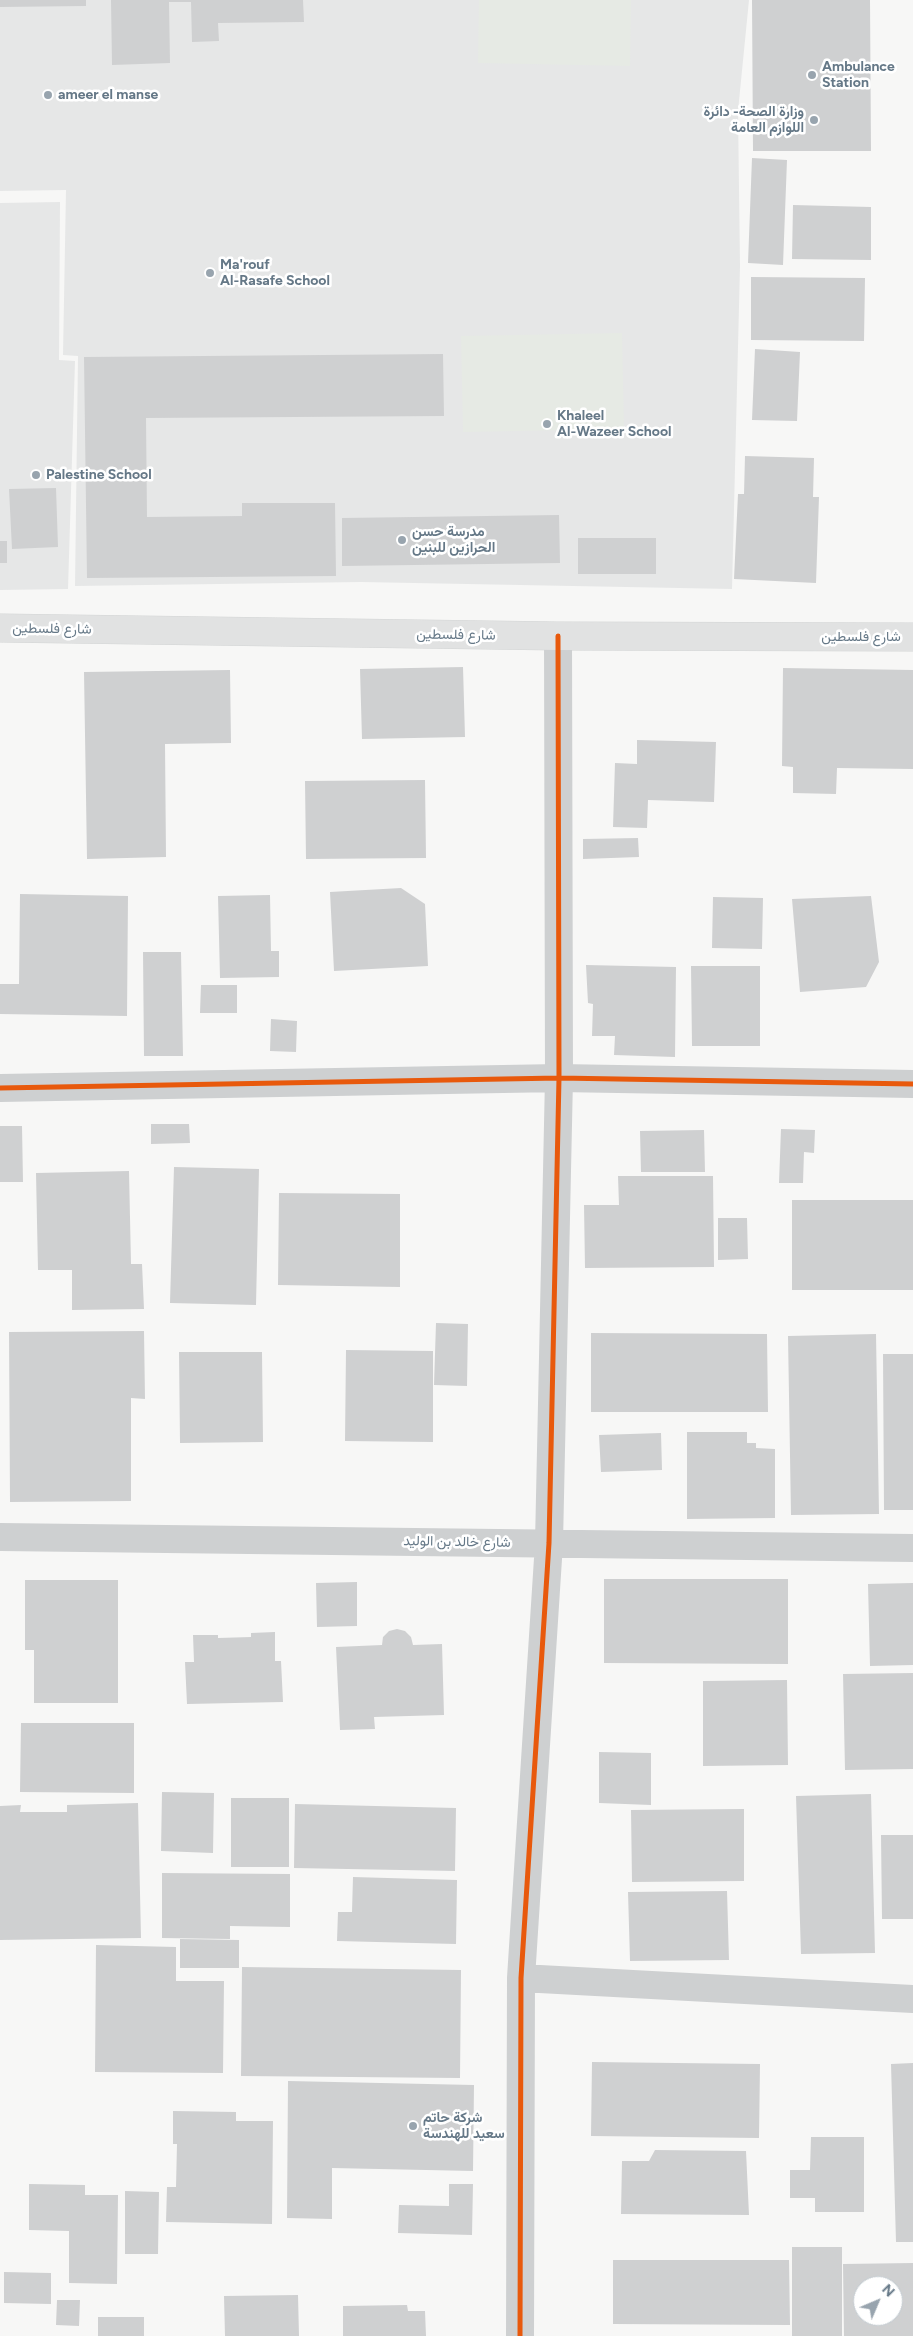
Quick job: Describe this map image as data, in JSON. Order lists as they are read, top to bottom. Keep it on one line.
{"streets":{"street":["شارع فلسطين","شارع خالد بن الوليد"]},"places":["Ambulance Station","ameer el manse","وزارة الصحة- دائرة اللوازم العامة","Ma'rouf Al-Rasafe School","Khaleel Al-Wazeer School","Palestine School","مدرسة حسن الحرازين للبنين","شركة حاتم سعيد للهندسة"],"north":"top right"}
